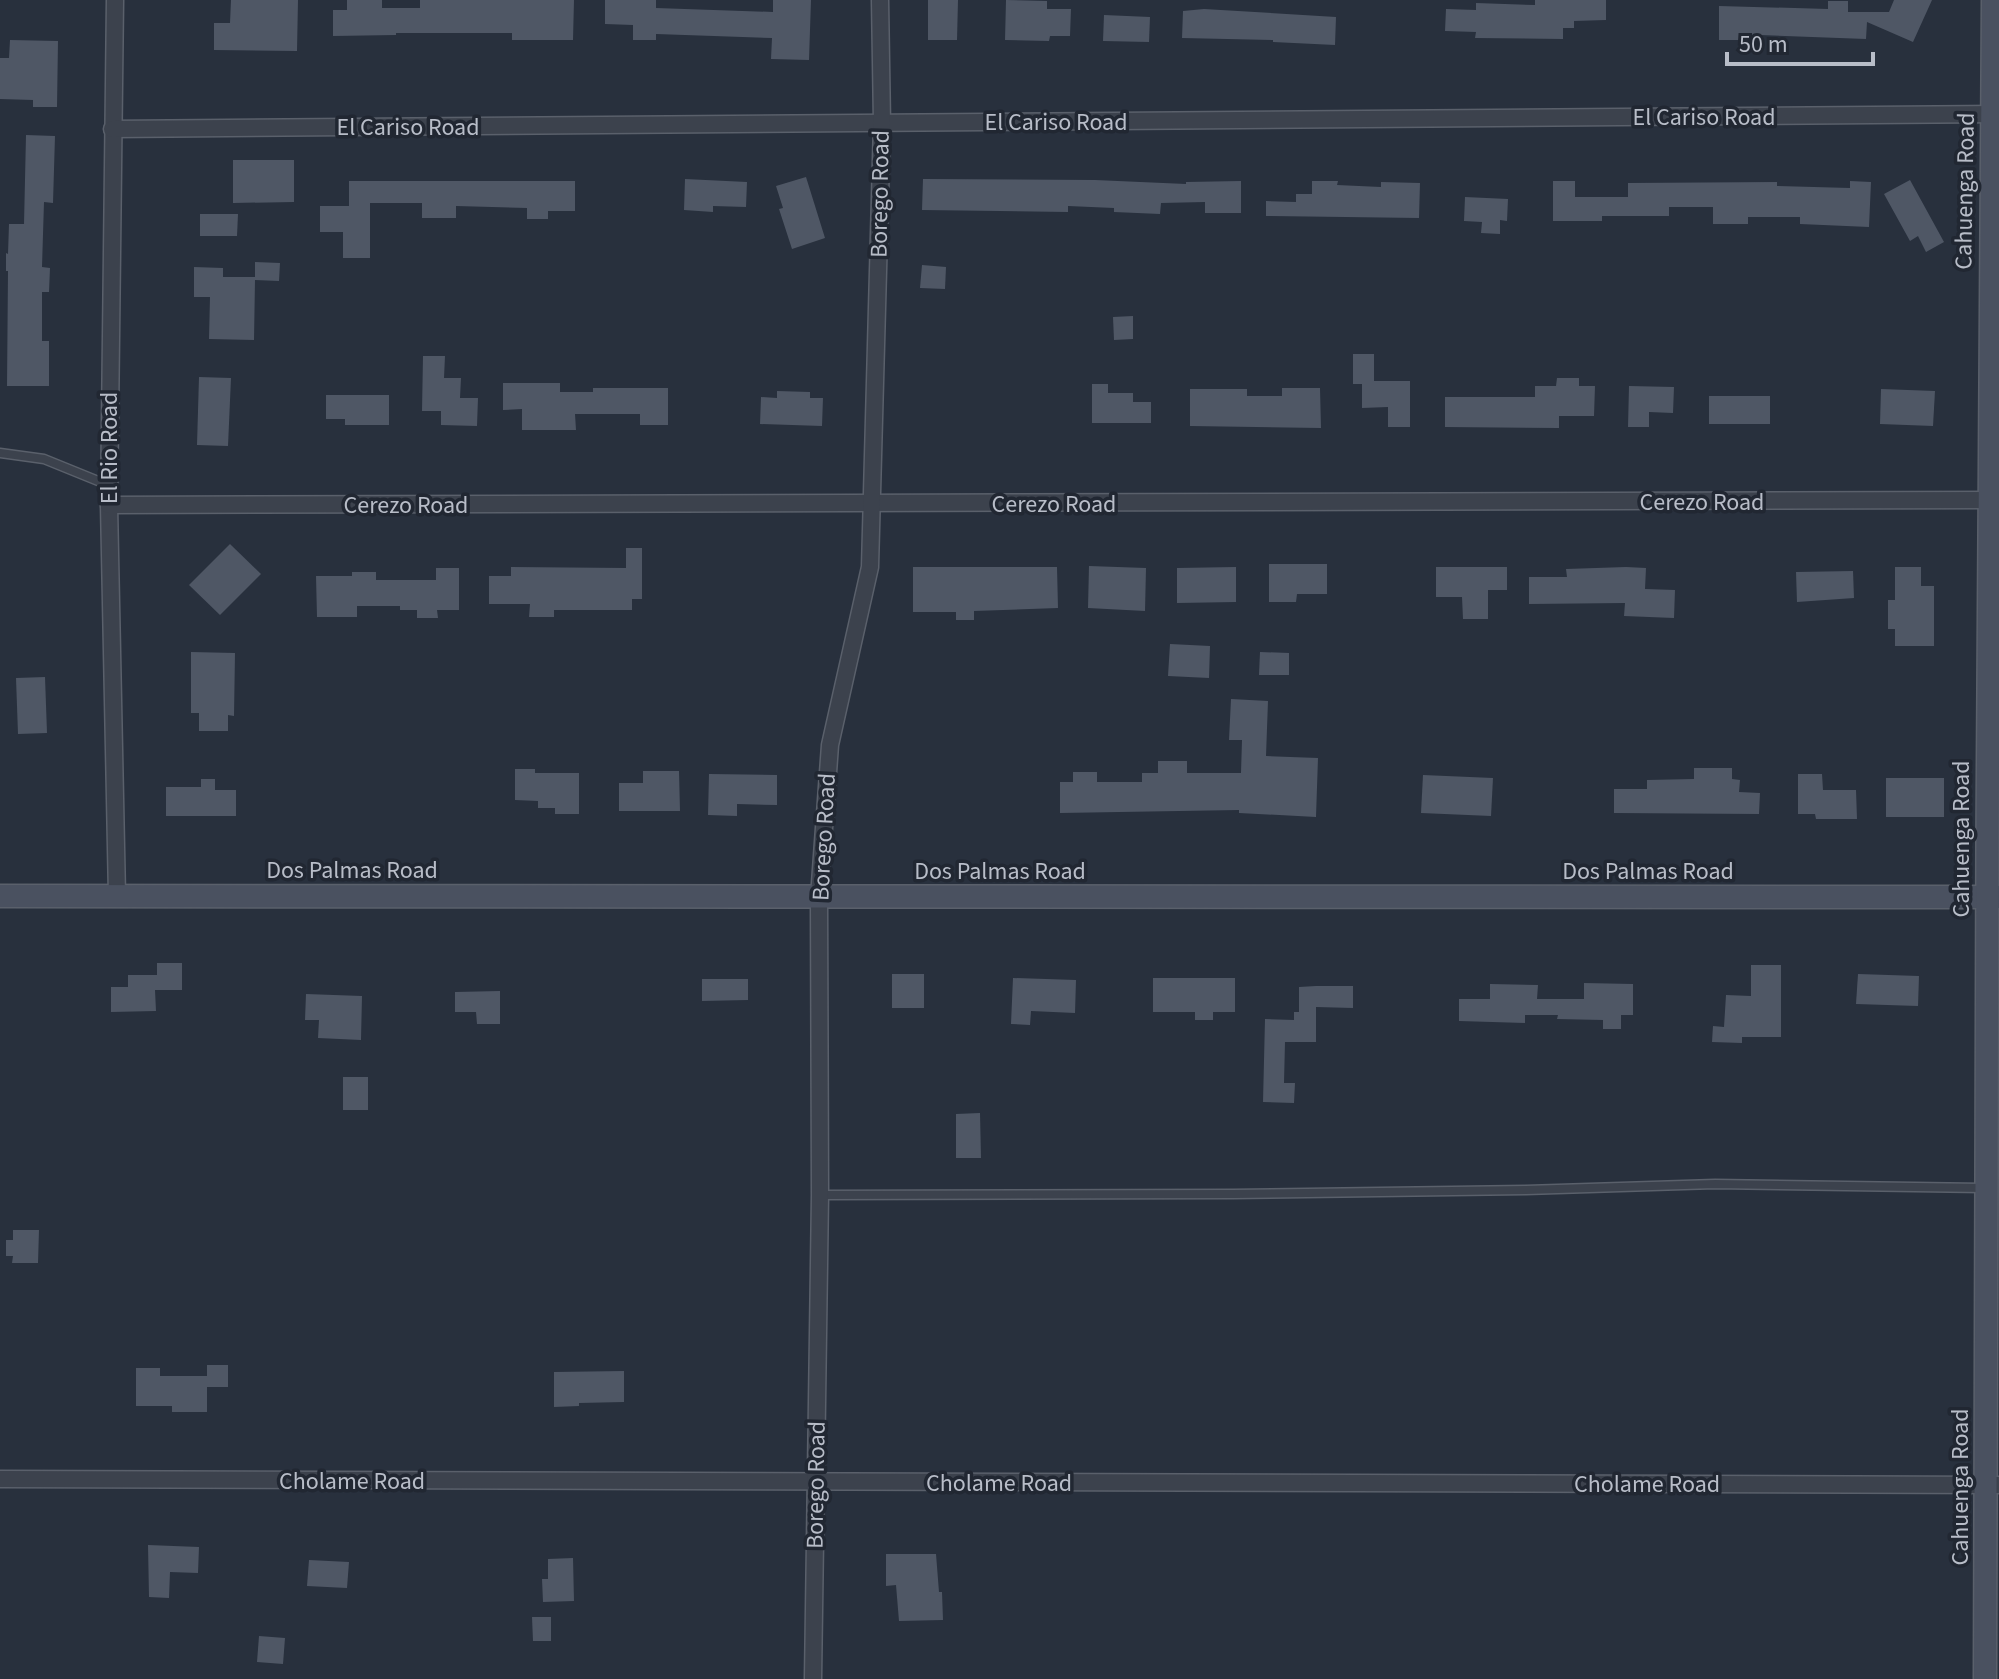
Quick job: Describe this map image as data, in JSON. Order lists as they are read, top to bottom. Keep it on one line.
{"streets":{"street":["El Cariso Road","Cahuenga Road","Borego Road","El Rio Road","Cerezo Road","Dos Palmas Road","Cholame Road"]},"crossings":[["El Cariso Road","Cahuenga Road"],["El Cariso Road","Borego Road"],["El Cariso Road","El Rio Road"],["Cahuenga Road","Cerezo Road"],["Cahuenga Road","Dos Palmas Road"],["Cahuenga Road","Cholame Road"],["Borego Road","Cerezo Road"],["Borego Road","Dos Palmas Road"],["Borego Road","Cholame Road"],["El Rio Road","Cerezo Road"],["El Rio Road","Dos Palmas Road"]],"scale_bar":"50 m"}
